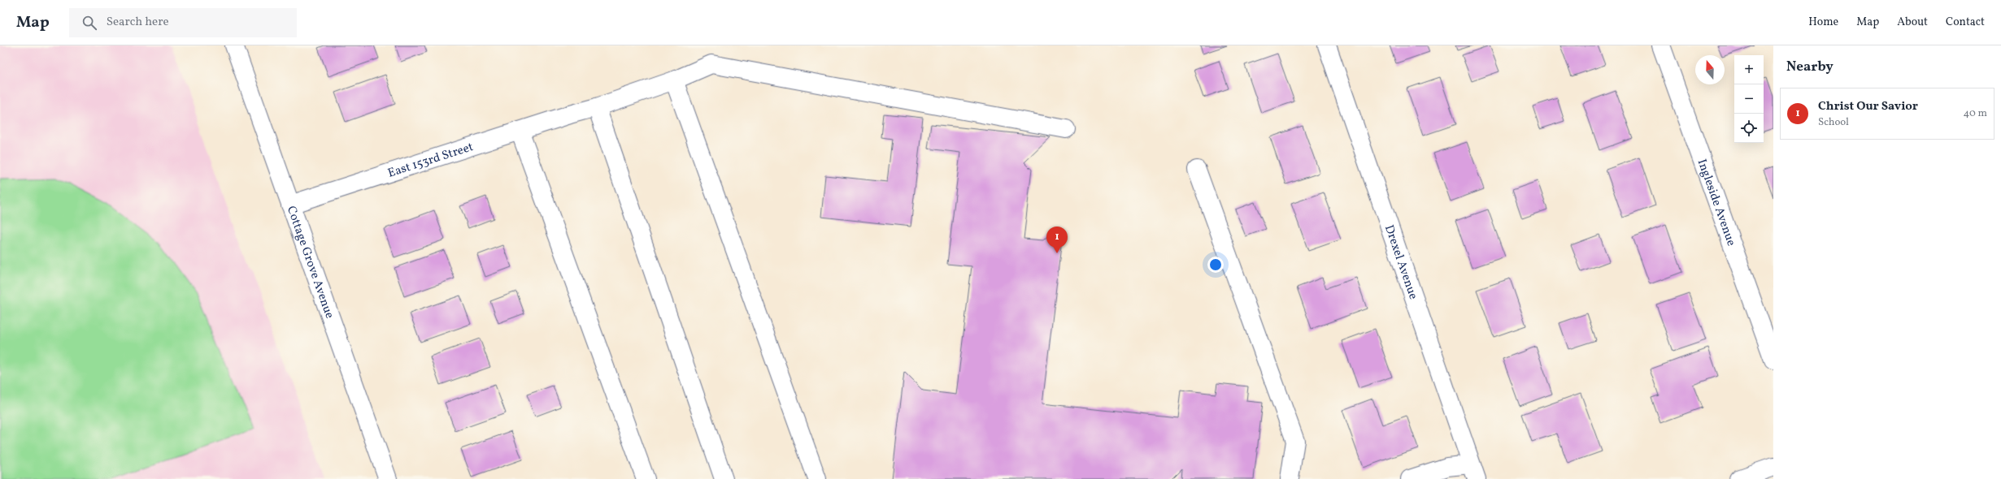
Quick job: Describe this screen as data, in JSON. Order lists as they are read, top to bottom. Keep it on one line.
{"streets":{"street":["East 153rd Street","Ingleside Avenue","Cottage Grove Avenue","Drexel Avenue"]},"crossings":[["East 153rd Street","Cottage Grove Avenue"]],"north":"top","page":{"header":"Map","search":"Search here","nav":["Home","Map","About","Contact"],"heading":"Nearby","map_buttons":["+","−"],"list":[{"mark":"1","name":"Christ Our Savior","note":"School","value":"40 m"}],"pins":"1"}}
